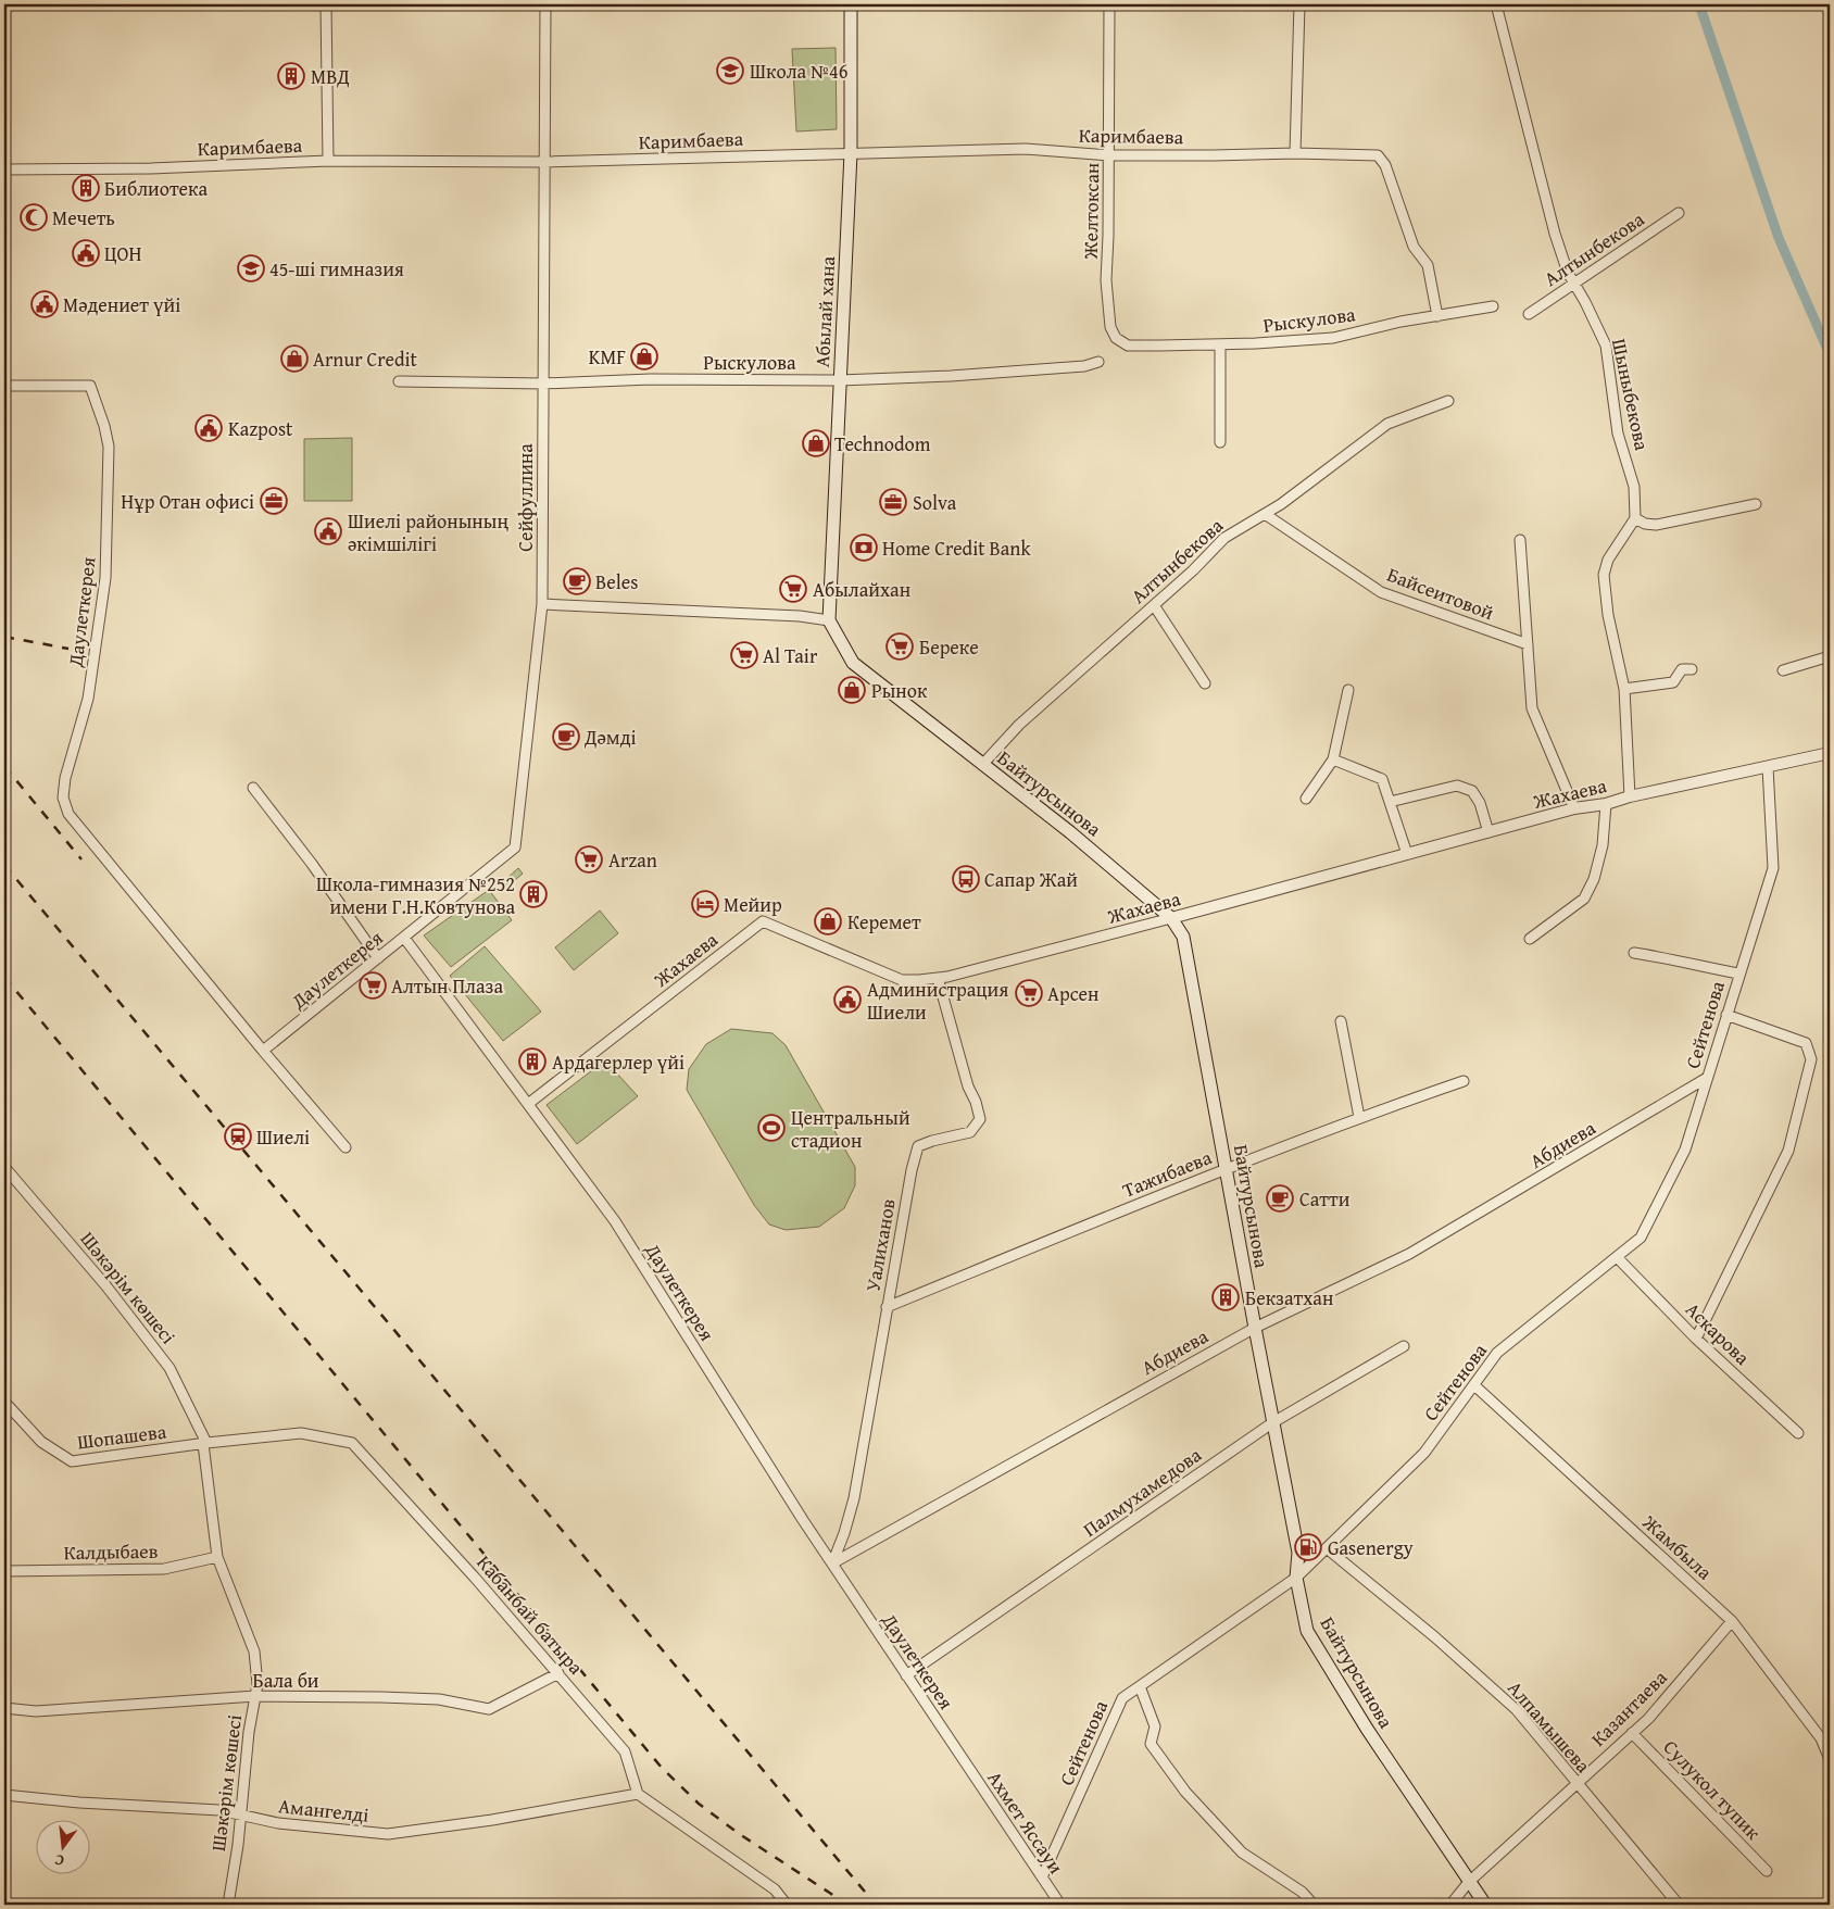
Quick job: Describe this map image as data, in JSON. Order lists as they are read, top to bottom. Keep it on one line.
{"streets":{"main road":["Абылай хана","Байтурсынова"],"street":["Каримбаева","Желтоксан","Алтынбекова","Рыскулова","Шыныбекова","Сейфуллина","Байсеитовой","Даулеткерея","Жахаева","Сейтенова","Абдиева","Тажибаева","Уалиханов","Шәкәрім көшесі","Аскарова","Шопашева","Палмухамедова","Жамбыла","Калдыбаев","Кабанбай батыра","Бала би","Казантаева","Алпамышева","Сулукол тупик","Амангелді","Ахмет Яссауи"]},"crossings":[["Каримбаева","Желтоксан"],["Каримбаева","Абылай хана"],["Каримбаева","Рыскулова"],["Каримбаева","Сейфуллина"],["Желтоксан","Рыскулова"],["Алтынбекова","Шыныбекова"],["Алтынбекова","Байсеитовой"],["Алтынбекова","Байтурсынова"],["Абылай хана","Рыскулова"],["Абылай хана","Байтурсынова"],["Рыскулова","Сейфуллина"],["Сейфуллина","Даулеткерея"],["Байсеитовой","Жахаева"],["Даулеткерея","Жахаева"],["Даулеткерея","Абдиева"],["Даулеткерея","Уалиханов"],["Даулеткерея","Палмухамедова"],["Даулеткерея","Ахмет Яссауи"],["Байтурсынова","Жахаева"],["Байтурсынова","Сейтенова"],["Байтурсынова","Абдиева"],["Байтурсынова","Тажибаева"],["Байтурсынова","Палмухамедова"],["Байтурсынова","Казантаева"],["Жахаева","Сейтенова"],["Жахаева","Уалиханов"],["Сейтенова","Абдиева"],["Сейтенова","Аскарова"],["Сейтенова","Жамбыла"],["Сейтенова","Алпамышева"],["Сейтенова","Ахмет Яссауи"],["Абдиева","Уалиханов"],["Тажибаева","Уалиханов"],["Шәкәрім көшесі","Шопашева"],["Шәкәрім көшесі","Калдыбаев"],["Шәкәрім көшесі","Кабанбай батыра"],["Шәкәрім көшесі","Бала би"],["Шәкәрім көшесі","Амангелді"],["Шопашева","Кабанбай батыра"],["Жамбыла","Казантаева"],["Кабанбай батыра","Бала би"],["Кабанбай батыра","Амангелді"],["Казантаева","Алпамышева"],["Казантаева","Сулукол тупик"]],"places":{"school or university":["Школа №46","45-ші гимназия"],"building":["МВД","Библиотека","Школа-гимназия №252 имени Г.Н.Ковтунова","Ардагерлер үйі","Бекзатхан"],"mosque":["Мечеть"],"public building":["ЦОН","Мәдениет үйі","Kazpost","Шиелі районының әкімшілігі","Администрация Шиели"],"shop":["KMF","Arnur Credit","Technodom","Рынок","Керемет"],"office":["Нұр Отан офисі","Solva"],"bank":["Home Credit Bank"],"cafe":["Beles","Дәмді","Сатти"],"supermarket":["Абылайхан","Береке","Al Tair","Arzan","Алтын Плаза","Арсен"],"bus stop":["Сапар Жай"],"hotel":["Мейир"],"sports":["Центральный стадион"],"station":["Шиелі"],"fuel station":["Gasenergy"]},"north":"bottom"}
